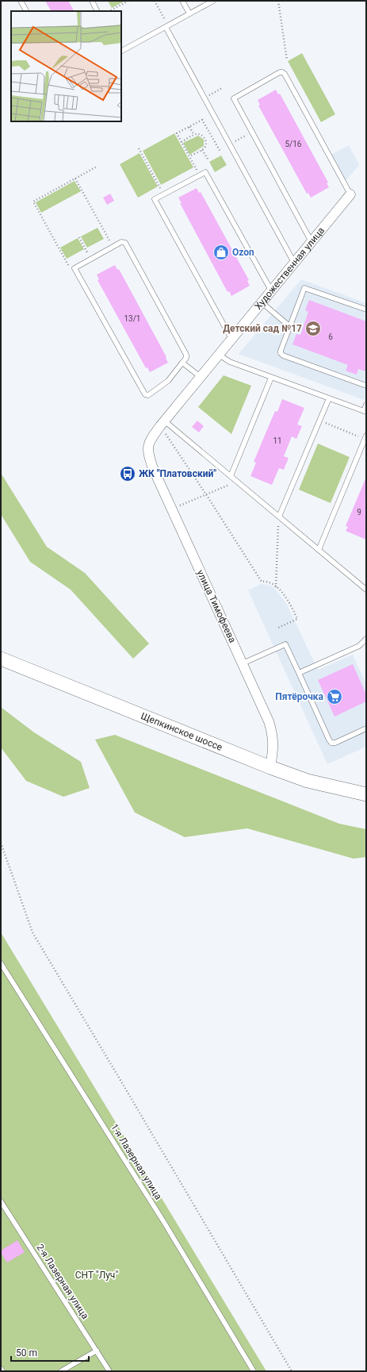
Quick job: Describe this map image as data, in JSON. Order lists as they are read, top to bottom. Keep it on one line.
{"streets":{"main road":["Щепкинское шоссе"],"street":["Художественная улица","улица Тимофеева"],"lane":["1-я Лазерная улица","2-я Лазерная улица"]},"crossings":[["Художественная улица","улица Тимофеева"],["улица Тимофеева","Щепкинское шоссе"]],"parks":["СНТ \"Луч\""],"places":{"shop":["Ozon"],"school or university":["Детский сад №17"],"bus stop":["ЖК \"Платовский\""],"supermarket":["Пятёрочка"]},"house_numbers":["5/16","13/1","6","11","9"],"scale_bar":"50 m"}
